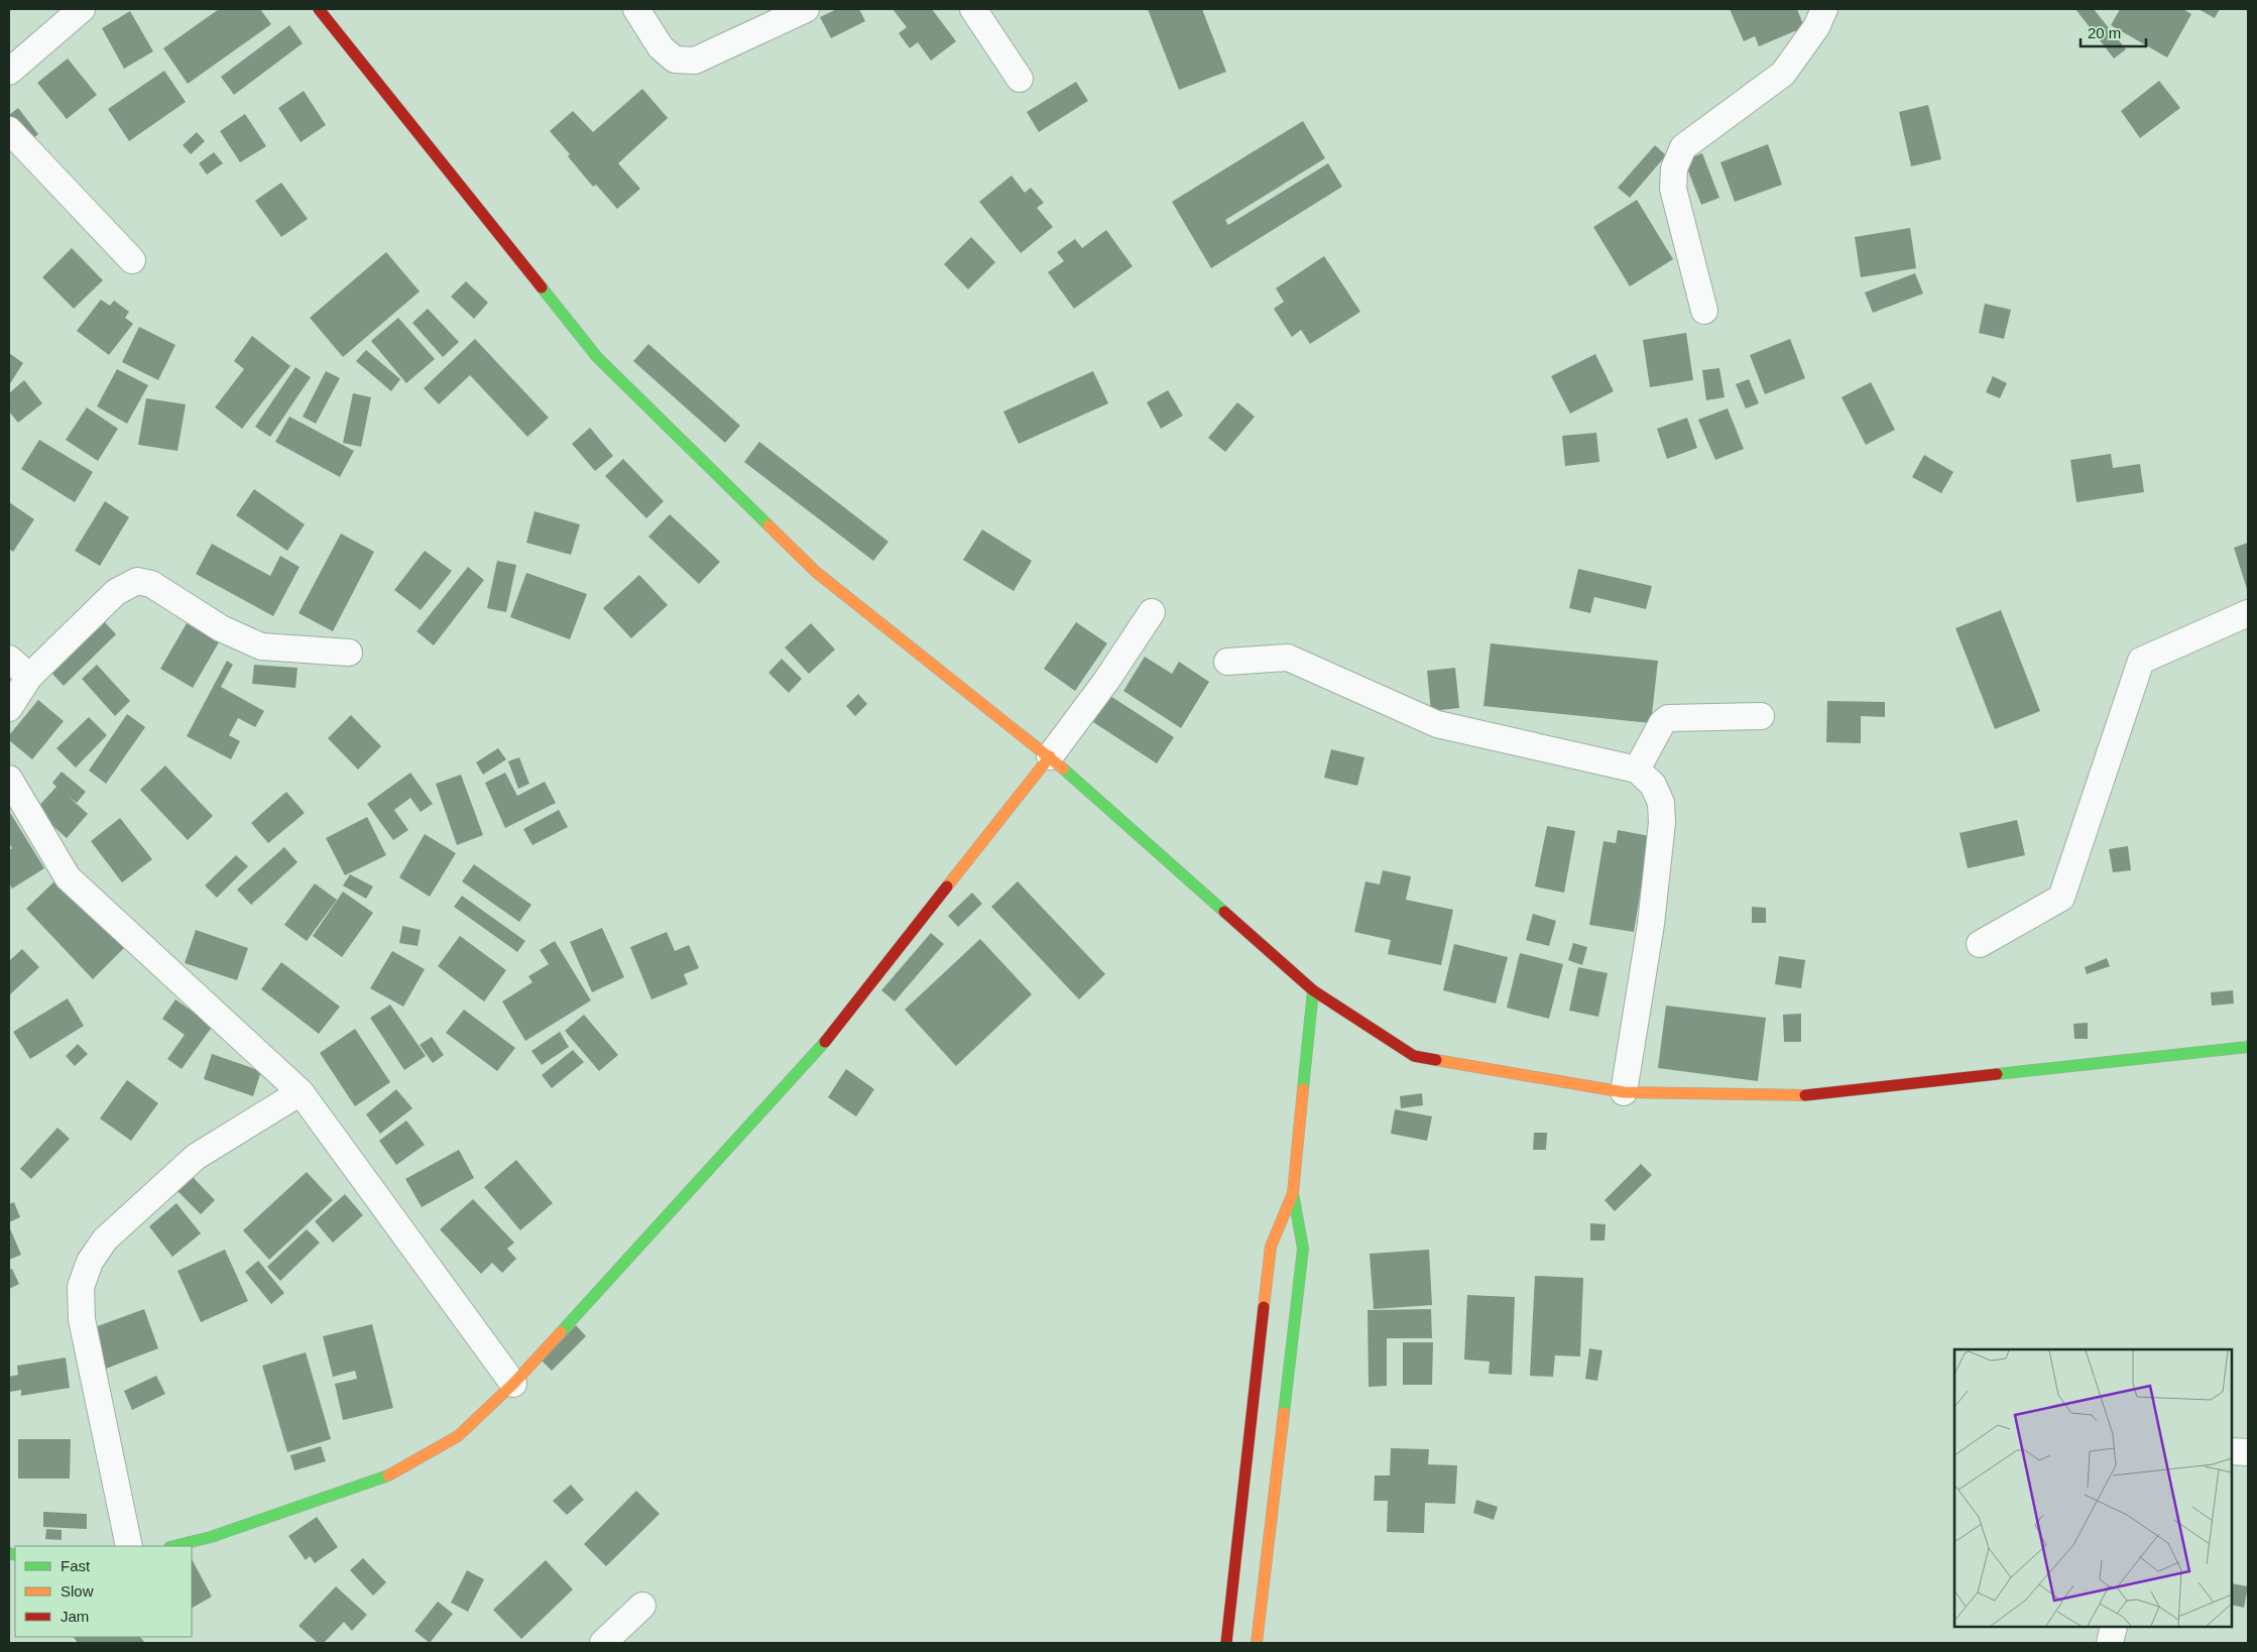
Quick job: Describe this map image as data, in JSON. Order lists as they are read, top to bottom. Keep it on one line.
{"legend":["Fast","Slow","Jam"],"scale_bar":"20 m"}
